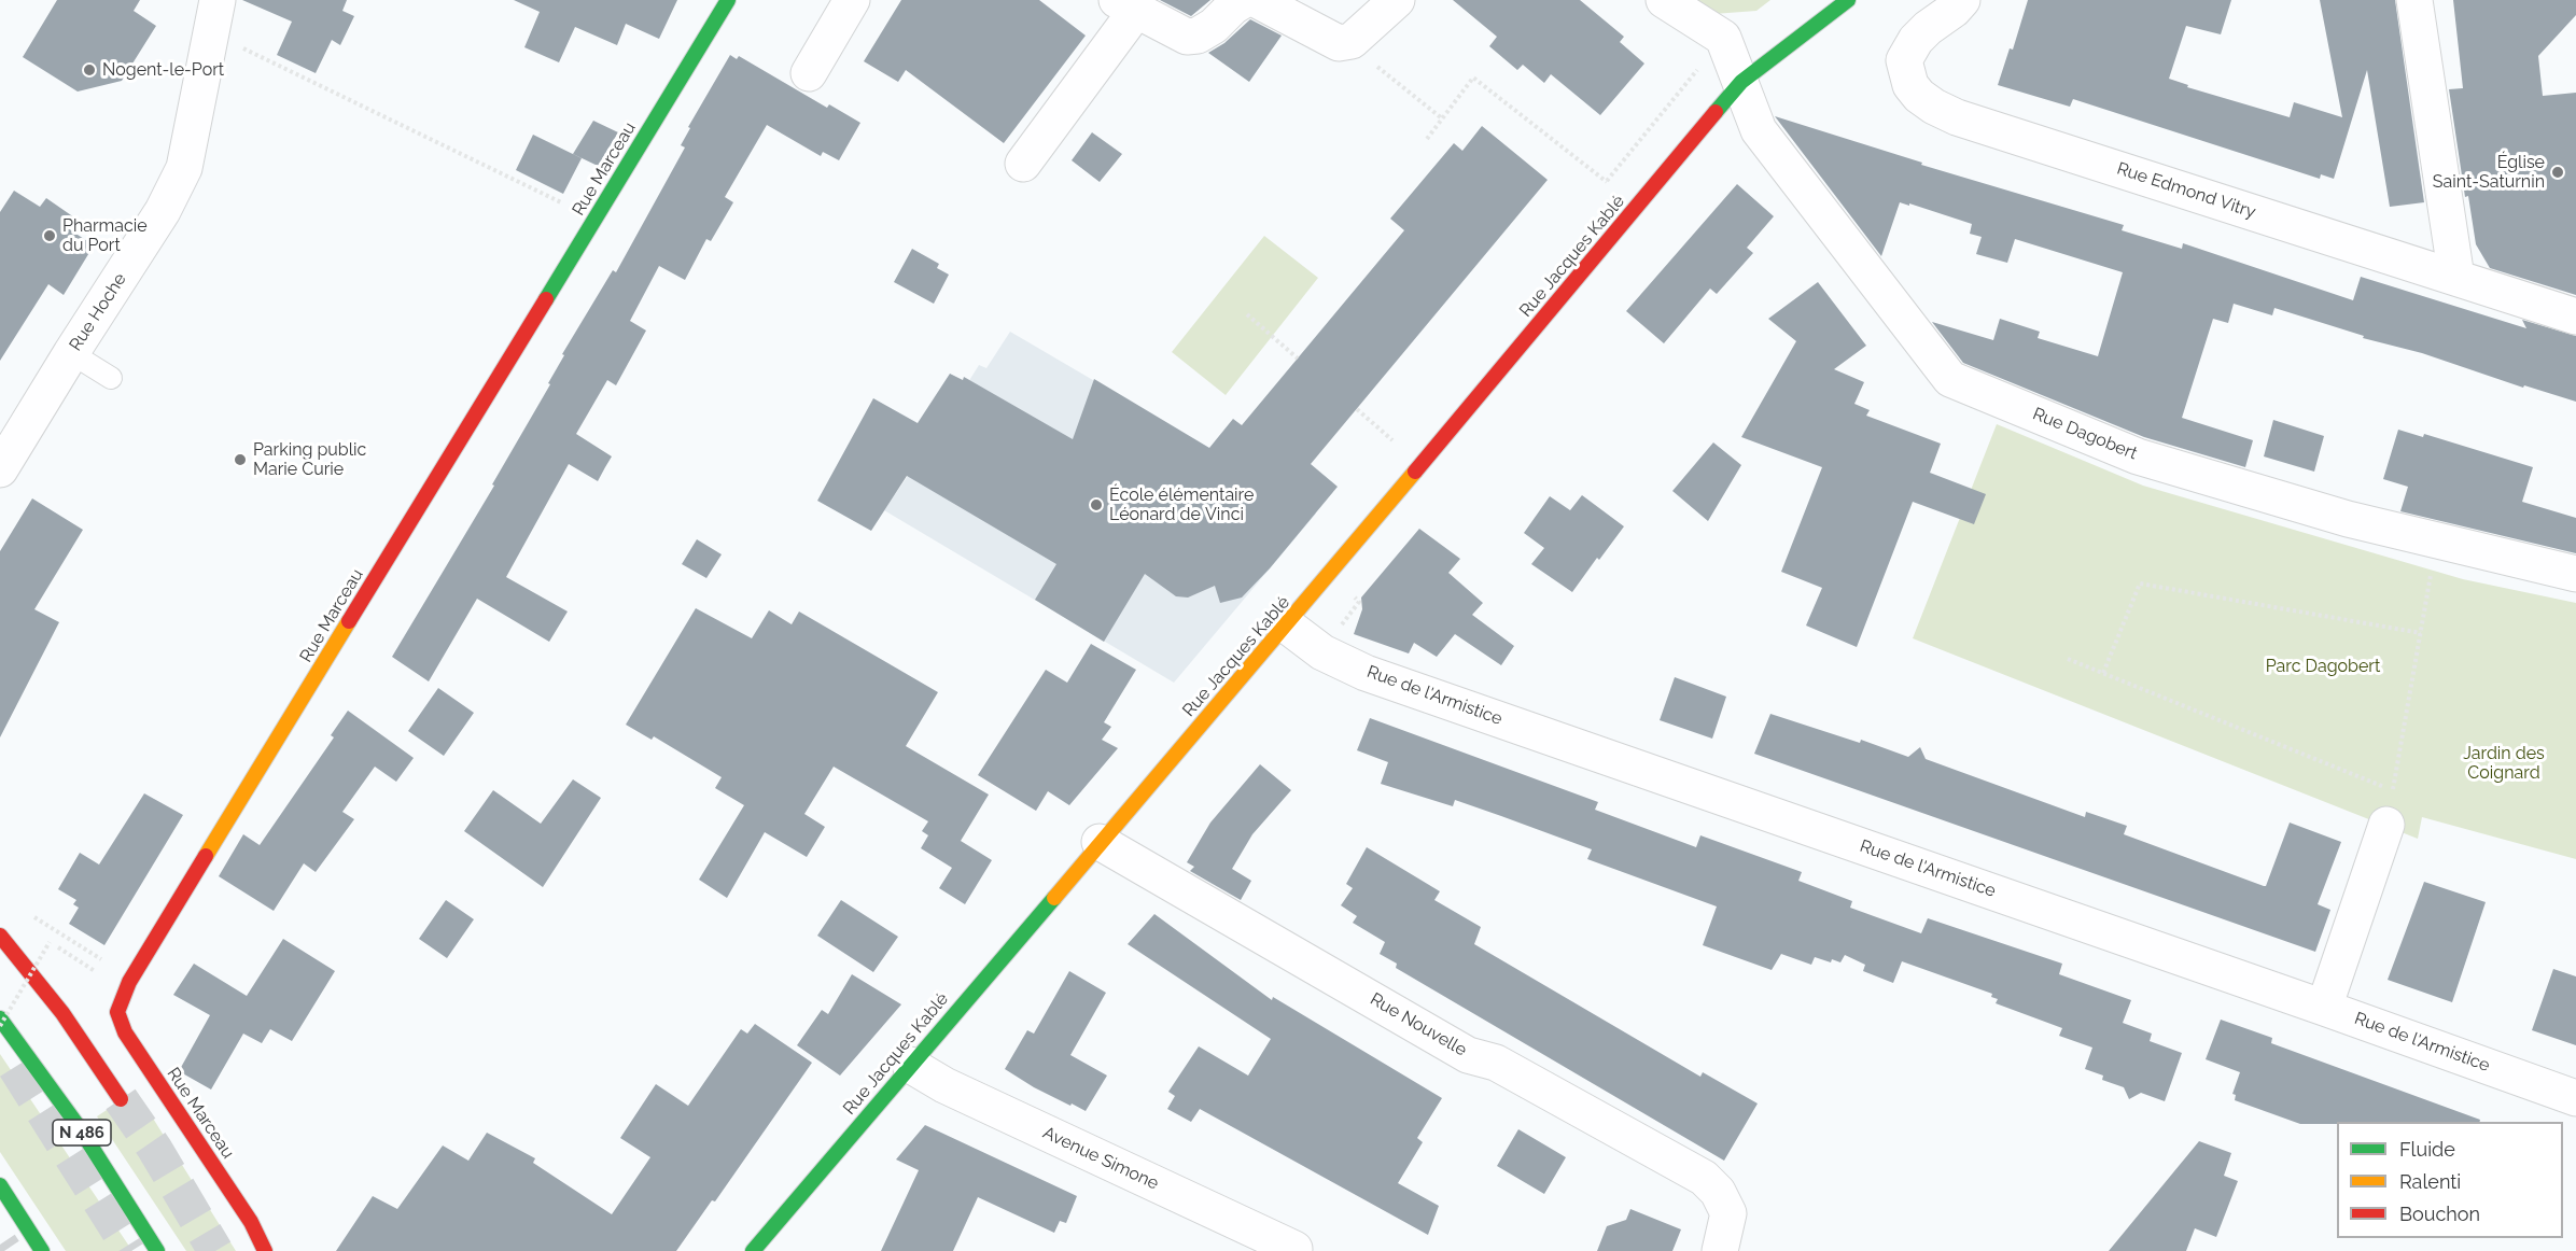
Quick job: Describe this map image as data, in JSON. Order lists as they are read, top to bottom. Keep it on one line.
{"streets":{"main road":["Rue Marceau","Rue Jacques Kablé","N 486"],"street":["Rue Edmond Vitry","Rue Hoche","Rue Dagobert","Rue de l'Armistice","Rue Nouvelle","Avenue Simone"]},"crossings":[["Rue Jacques Kablé","Rue Dagobert"],["Rue Jacques Kablé","Rue de l'Armistice"],["Rue Jacques Kablé","Rue Nouvelle"],["Rue Jacques Kablé","Avenue Simone"]],"parks":["Parc Dagobert","Jardin des Coignard"],"places":["Nogent-le-Port","Église Saint-Saturnin","Pharmacie du Port","Parking public Marie Curie","École élémentaire Léonard de Vinci"],"legend":["Fluide","Ralenti","Bouchon"]}
